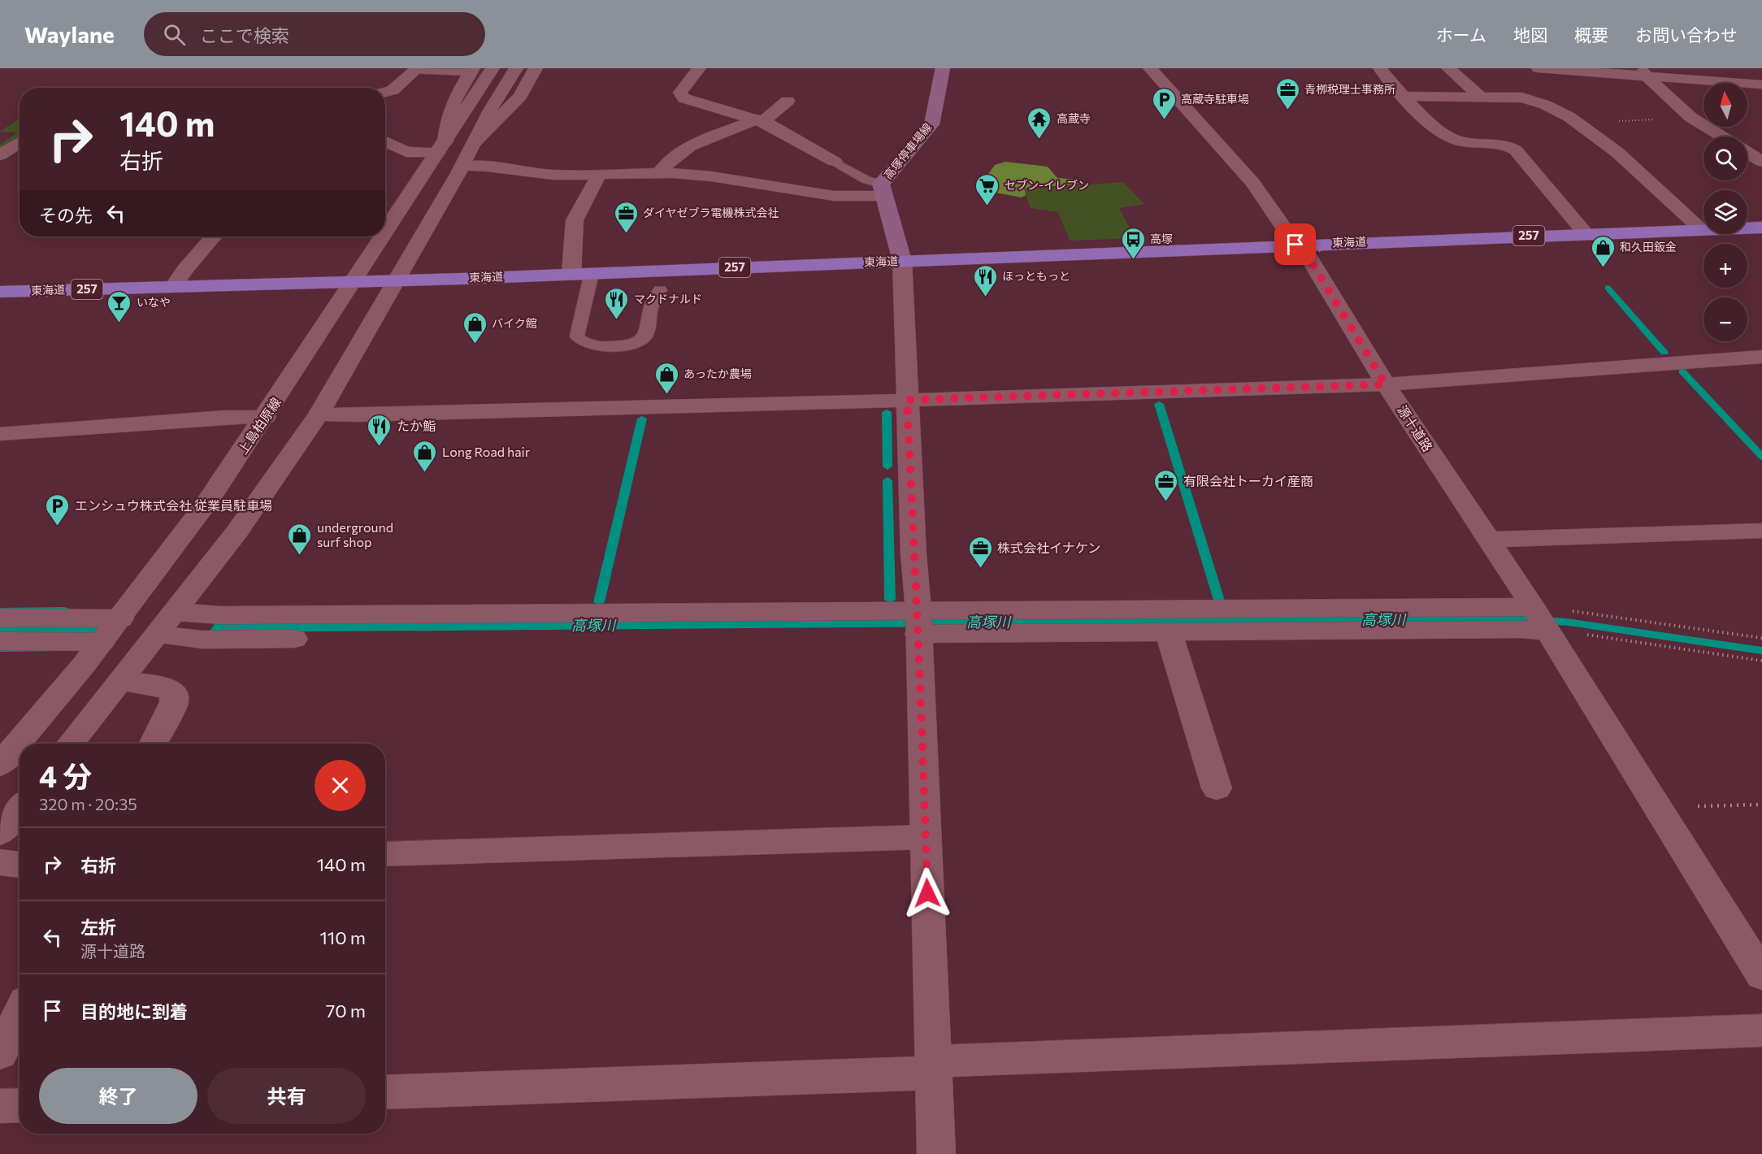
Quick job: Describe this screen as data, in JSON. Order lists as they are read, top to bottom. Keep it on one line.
{"streets":{"highway":["257","東海道"],"main road":["高塚停車場線"],"street":["上島柏原線","源十道路"]},"crossings":[["高塚停車場線","東海道"],["東海道","上島柏原線"],["東海道","源十道路"]],"water":["高塚川"],"places":{"office":["青栁税理士事務所","ダイヤゼブラ電機株式会社","有限会社トーカイ産商","株式会社イナケン"],"parking":["高蔵寺駐車場","エンシュウ株式会社 従業員駐車場"],"temple":["高蔵寺"],"supermarket":["セブン-イレブン"],"bus stop":["高塚"],"shop":["和久田鈑金","バイク館","あったか農場","Long Road hair","underground surf shop"],"restaurant":["ほっともっと","マクドナルド","たか鮨"],"bar":["いなや"]},"north":"top","page":{"header":"Waylane","search":"ここで検索","nav":["ホーム","地図","概要","お問い合わせ"],"map_buttons":["+","−"],"turn":["140 m","右折"],"then":"その先","heading":["4 分","320 m · 20:35"],"list":[{"name":"右折","value":"140 m"},{"name":"左折","note":"源十道路","value":"110 m"},{"name":"目的地に到着","value":"70 m"}],"buttons":["終了","共有"]}}
